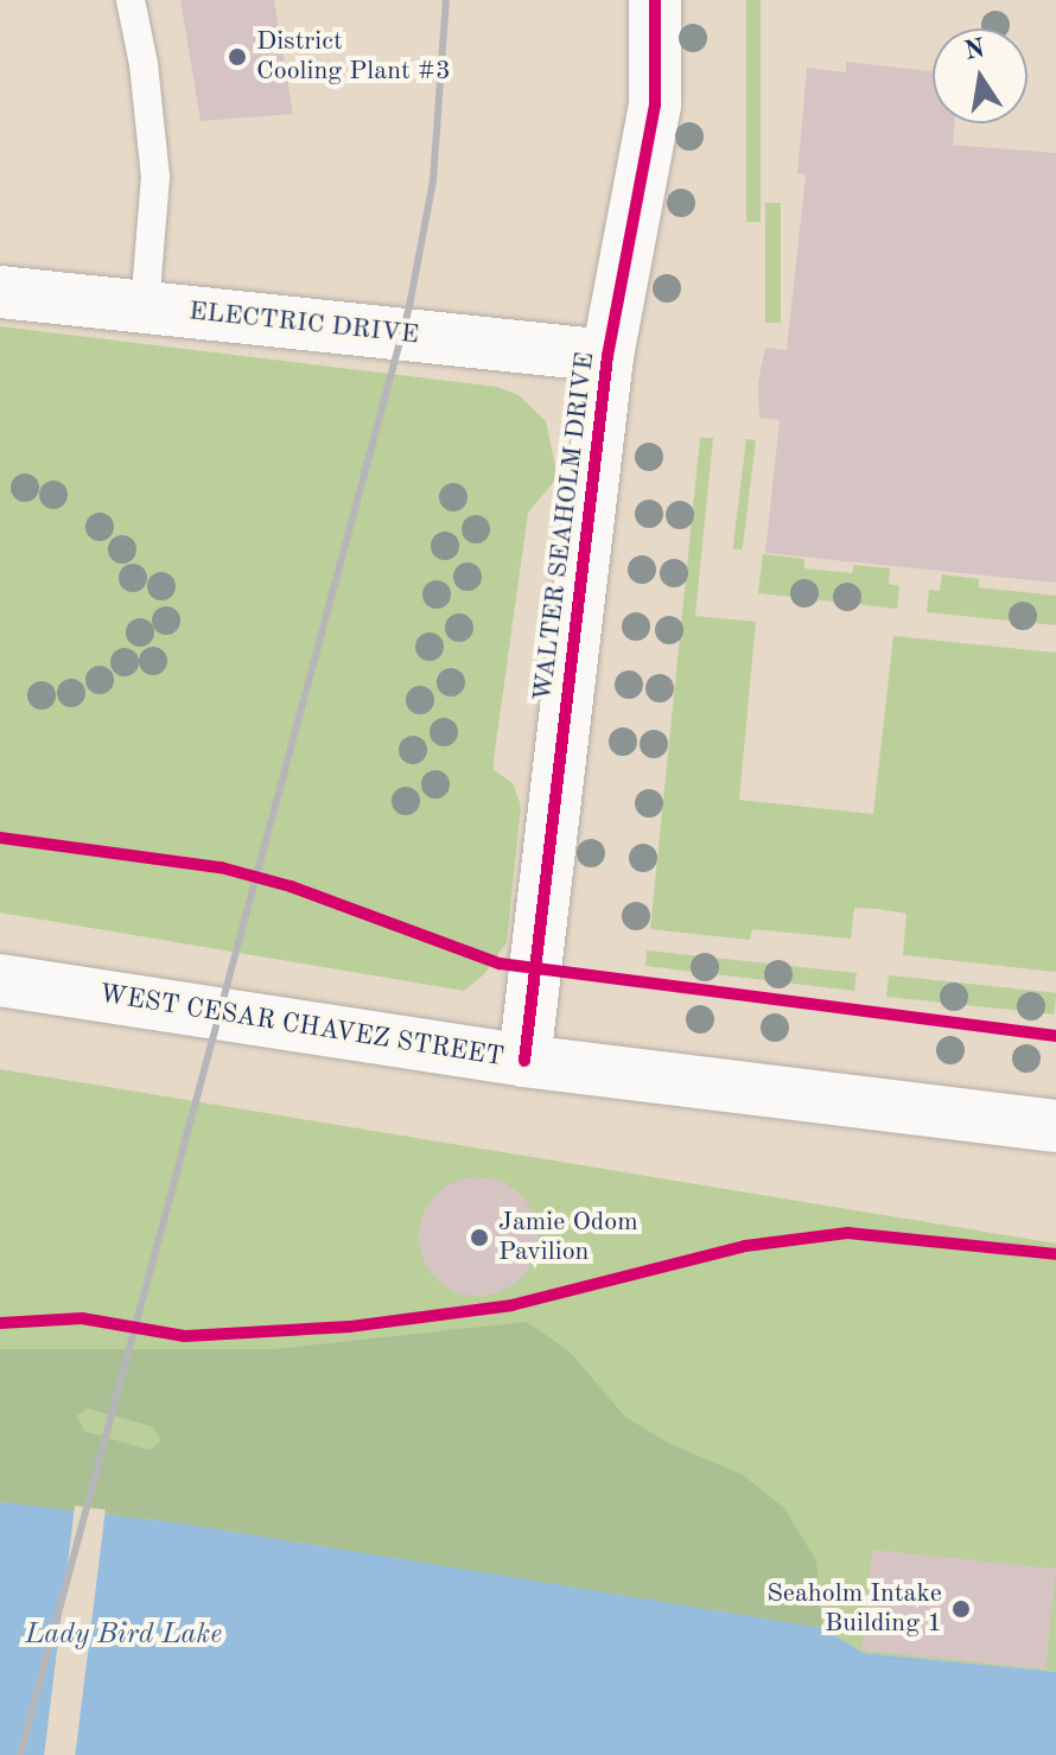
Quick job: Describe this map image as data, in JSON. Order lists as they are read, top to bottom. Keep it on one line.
{"streets":{"street":["ELECTRIC DRIVE","WALTER SEAHOLM DRIVE","WEST CESAR CHAVEZ STREET"]},"crossings":[["ELECTRIC DRIVE","WALTER SEAHOLM DRIVE"],["WALTER SEAHOLM DRIVE","WEST CESAR CHAVEZ STREET"]],"water":["Lady Bird Lake"],"places":["District Cooling Plant #3","Jamie Odom Pavilion","Seaholm Intake Building 1"],"north":"top"}
